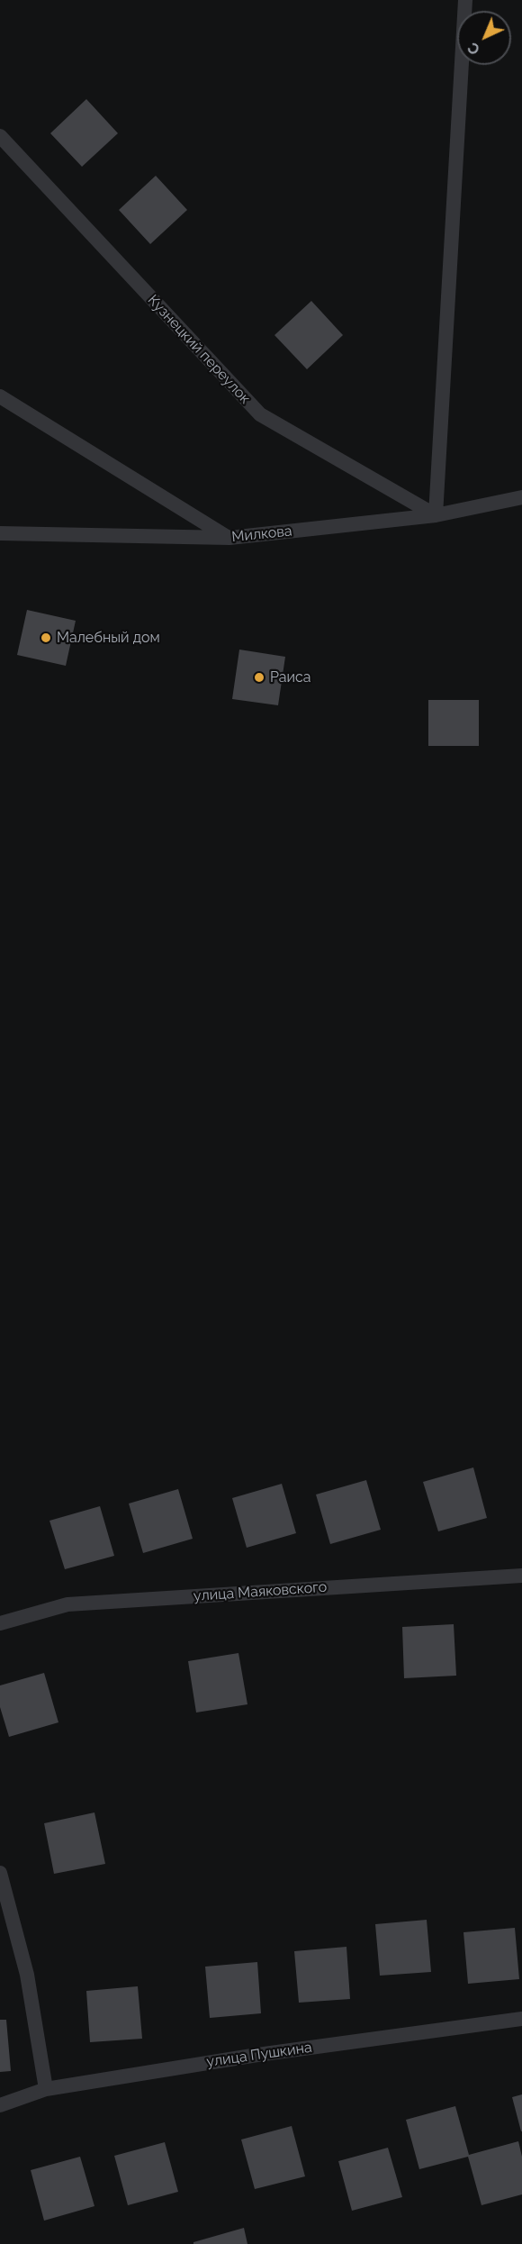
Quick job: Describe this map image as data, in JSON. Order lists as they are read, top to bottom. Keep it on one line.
{"streets":{"lane":["Кузнецкий переулок","Милкова","улица Маяковского","улица Пушкина"]},"crossings":[["Кузнецкий переулок","Милкова"]],"places":["Малебный дом","Раиса"],"north":"bottom left"}
